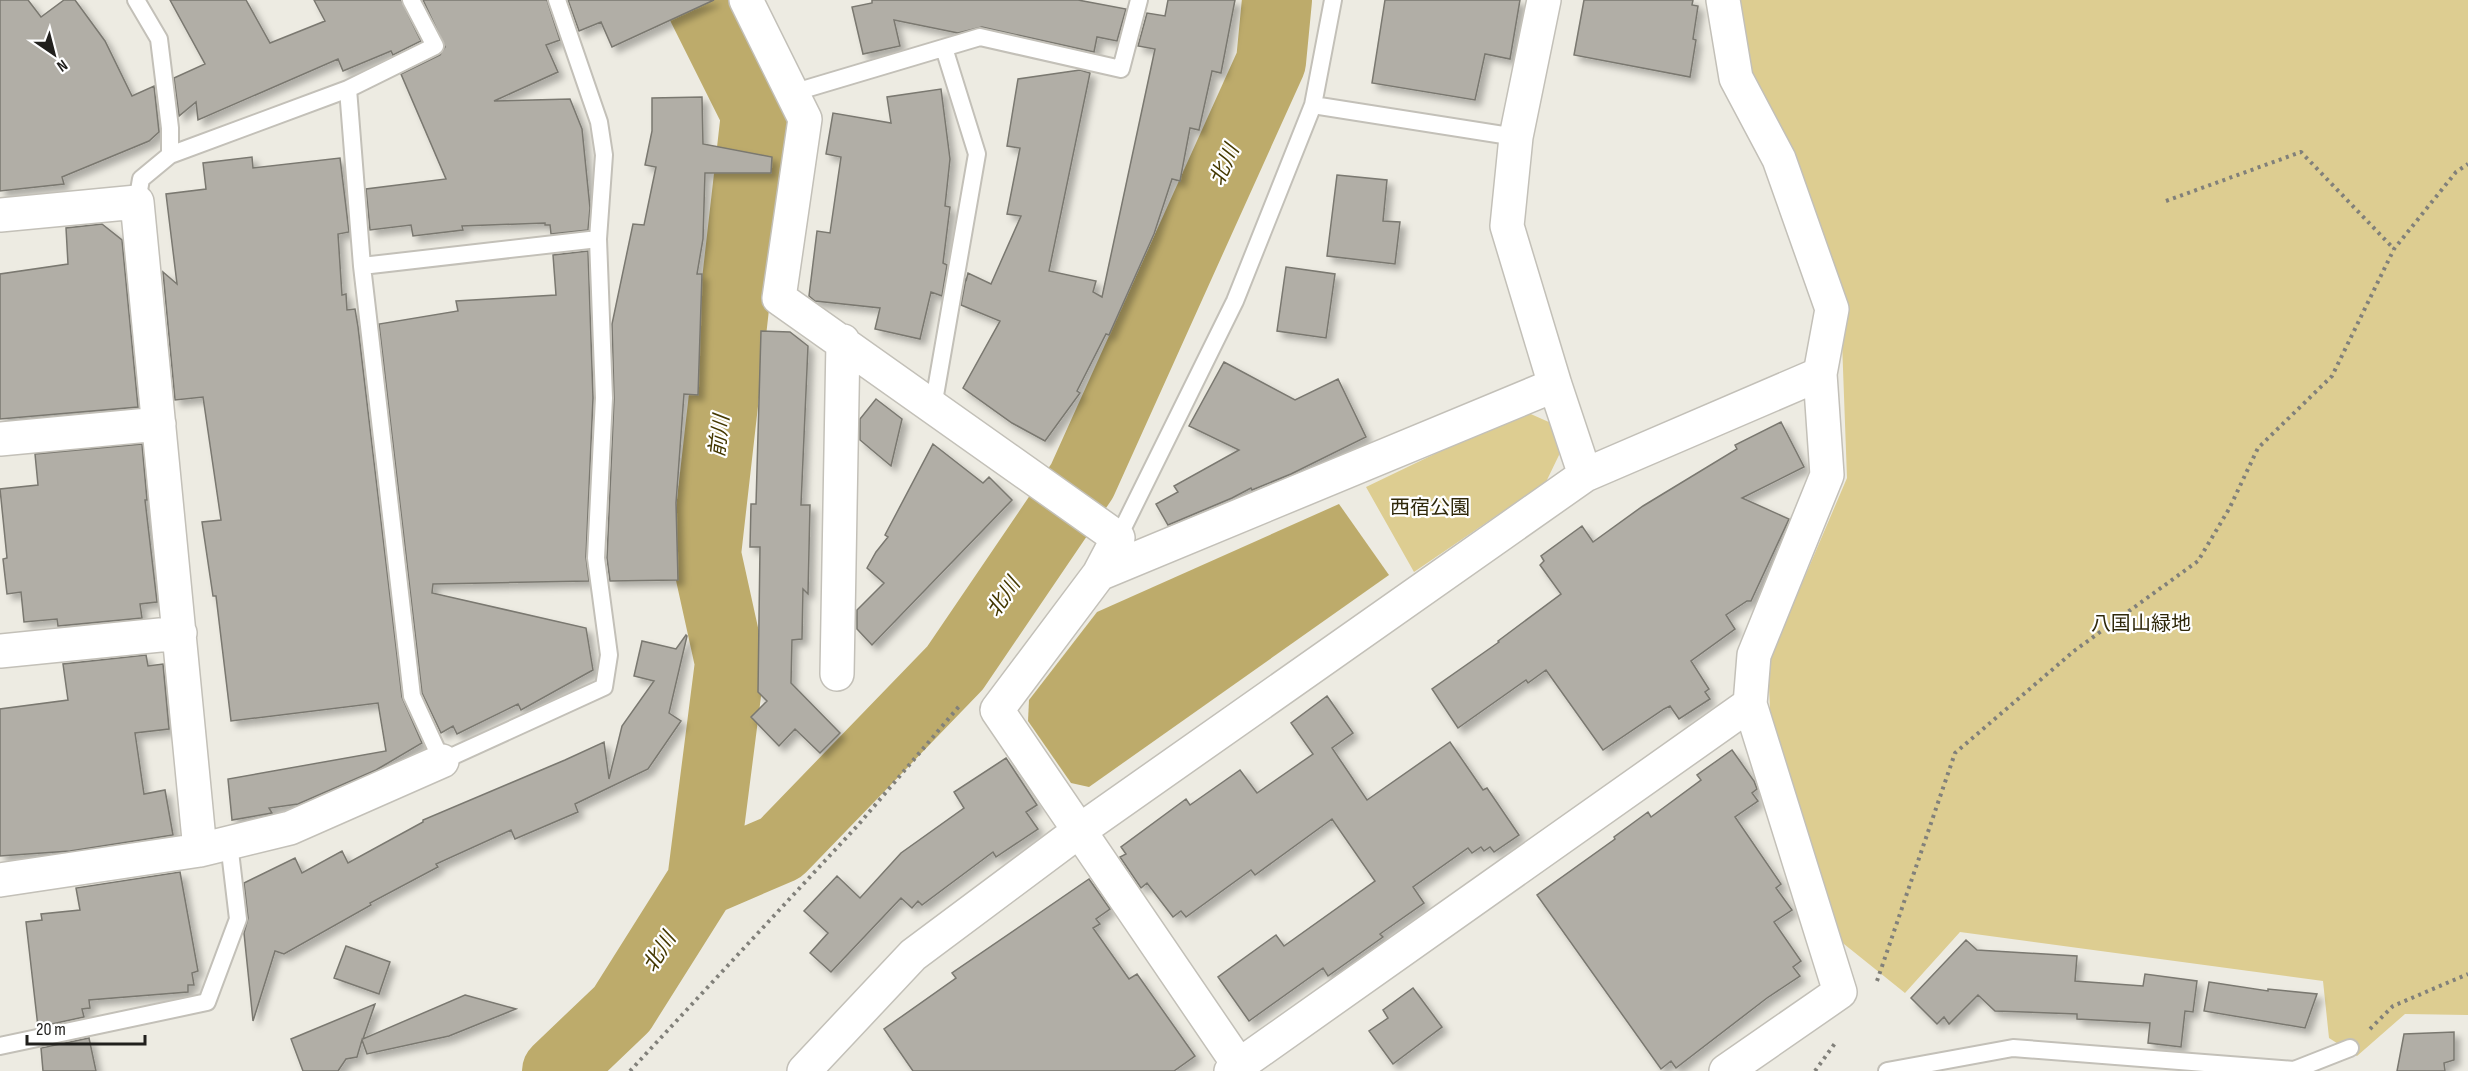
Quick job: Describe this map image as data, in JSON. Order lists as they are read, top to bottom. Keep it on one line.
{"water":["北川","前川"],"parks":["西宿公園","八国山緑地"],"scale_bar":"20 m","north":"bottom right"}
